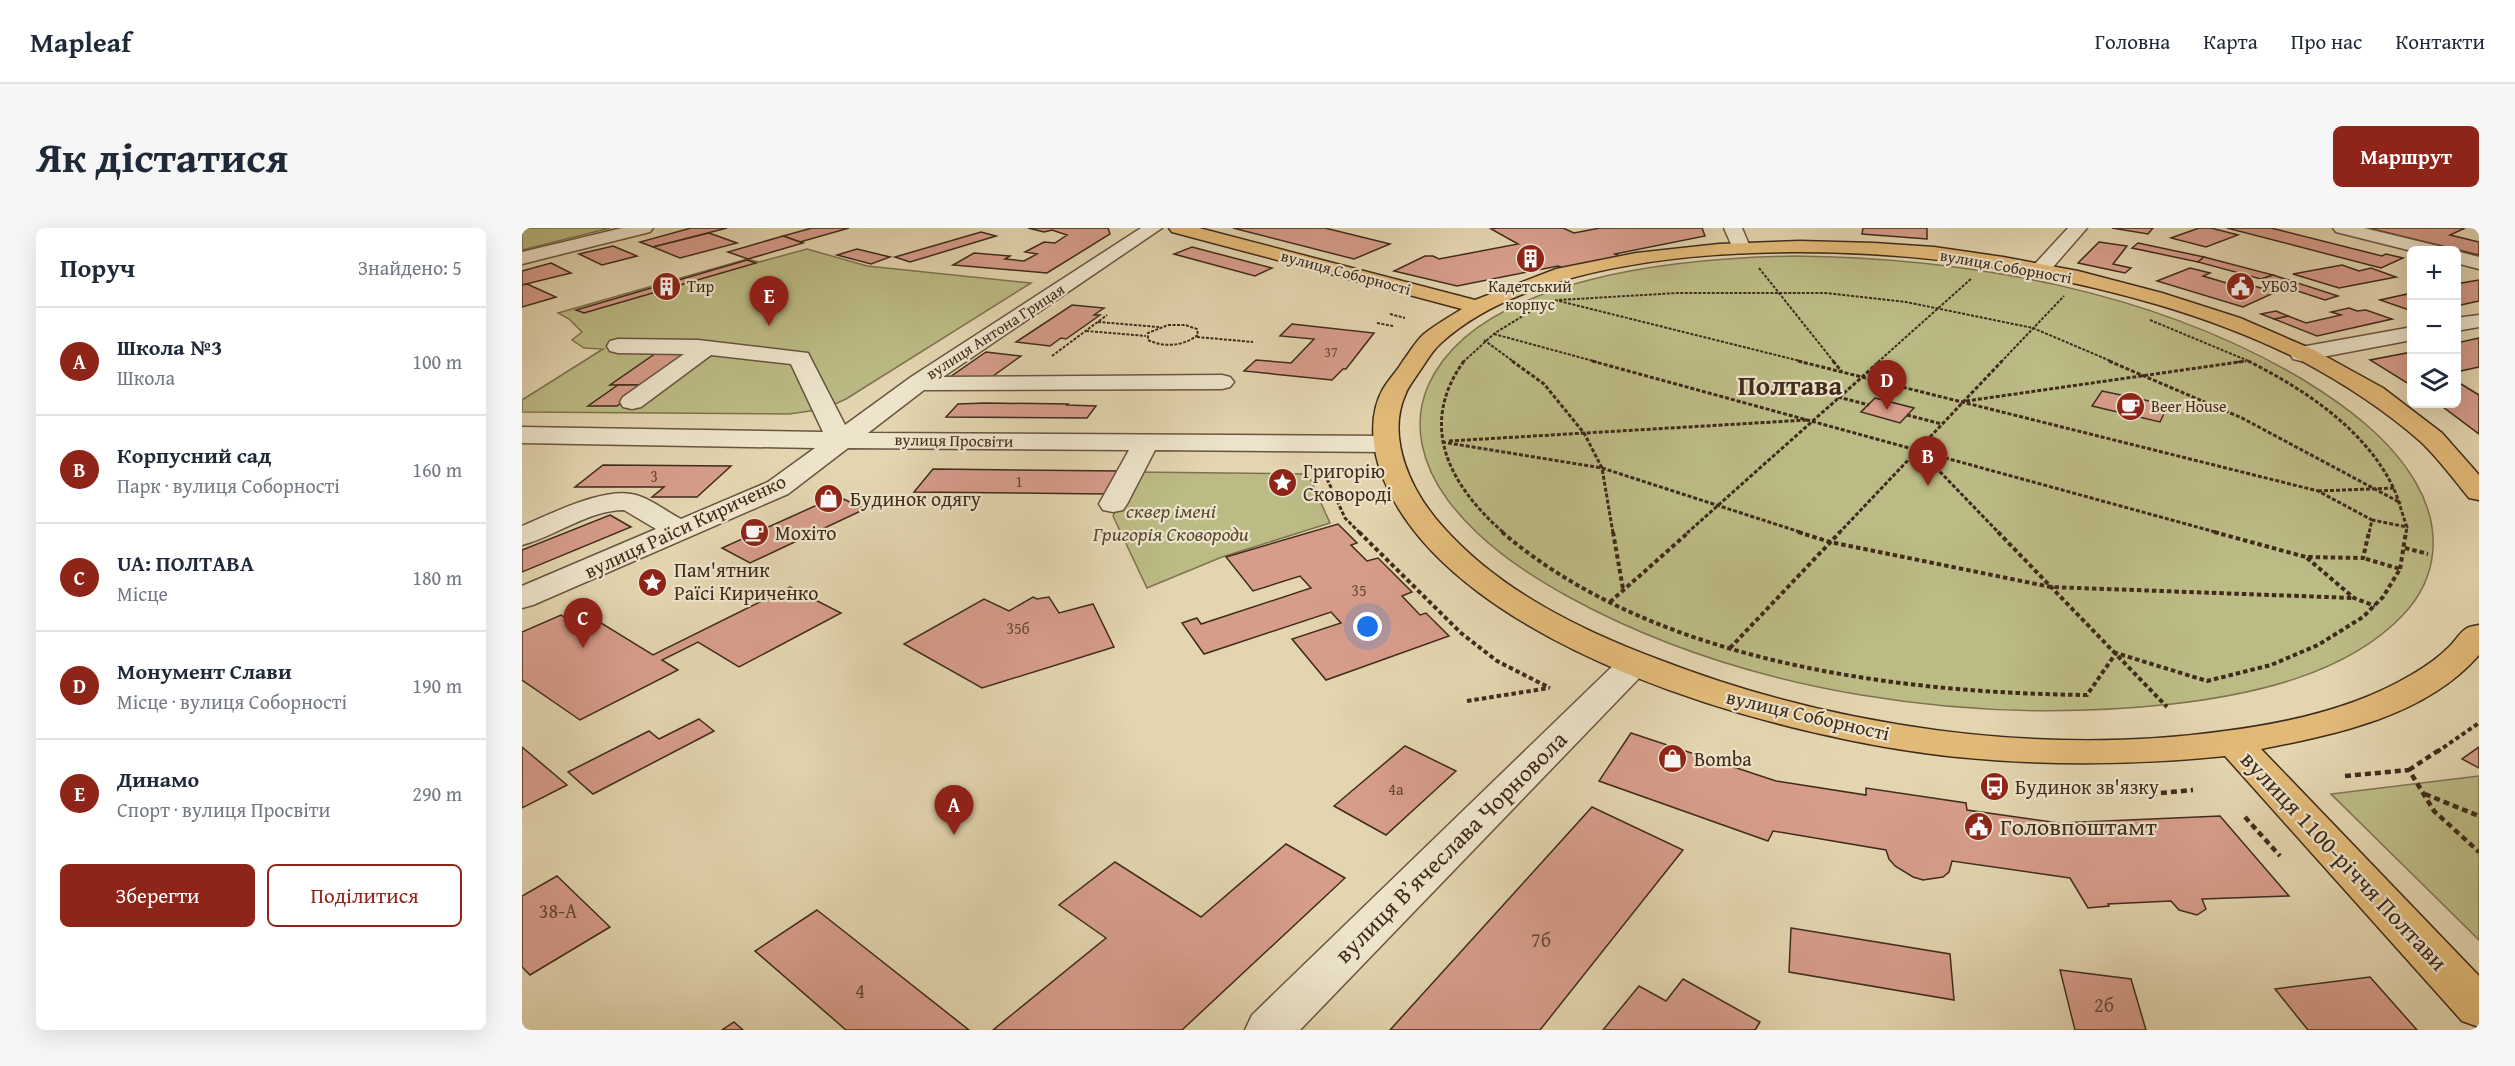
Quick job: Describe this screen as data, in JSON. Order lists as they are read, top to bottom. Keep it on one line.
{"streets":{"main road":["вулиця Соборності","вулиця 1100-річчя Полтави"],"street":["вулиця Антона Грицая","вулиця Просвіти","вулиця Раїси Кириченко","вулиця Вʼячеслава Чорновола"]},"crossings":[["вулиця Соборності","вулиця Просвіти"],["вулиця Соборності","вулиця Вʼячеслава Чорновола"],["вулиця Соборності","вулиця 1100-річчя Полтави"],["вулиця Антона Грицая","вулиця Просвіти"],["вулиця Антона Грицая","вулиця Раїси Кириченко"],["вулиця Просвіти","вулиця Раїси Кириченко"]],"districts":["Полтава"],"parks":["сквер імені Григорія Сковороди"],"places":{"building":["Кадетський корпус","Тир"],"public building":["УБОЗ","Головпоштамт"],"cafe":["Beer House","Мохіто"],"place":["Григорію Сковороді","Пам'ятник Раїсі Кириченко"],"shop":["Будинок одягу","Bomba"],"bus stop":["Будинок зв'язку"]},"house_numbers":["37","3","1","35","35б","4а","38-А","7б","4","2б"],"page":{"header":"Mapleaf","nav":["Головна","Карта","Про нас","Контакти"],"title":"Як дістатися","buttons":["Маршрут",["Зберегти","Поділитися"]],"heading":["Поруч","Знайдено: 5"],"map_buttons":["+","−"],"pins":["E","D","B","C","A"],"list":[{"mark":"A","name":"Школа №3","note":"Школа","value":"100 m"},{"mark":"B","name":"Корпусний сад","note":"Парк · вулиця Соборності","value":"160 m"},{"mark":"C","name":"UA: ПОЛТАВА","note":"Місце","value":"180 m"},{"mark":"D","name":"Монумент Слави","note":"Місце · вулиця Соборності","value":"190 m"},{"mark":"E","name":"Динамо","note":"Спорт · вулиця Просвіти","value":"290 m"}]}}
